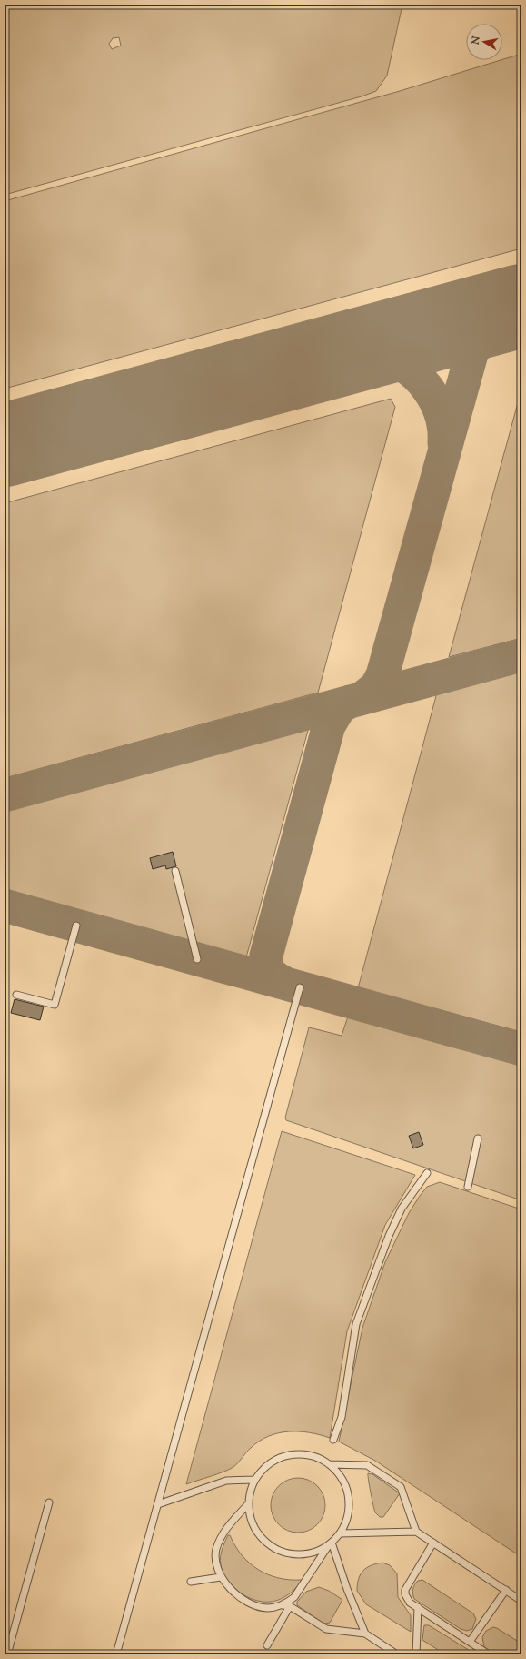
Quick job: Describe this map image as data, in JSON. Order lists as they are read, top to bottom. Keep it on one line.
{"north":"left"}
